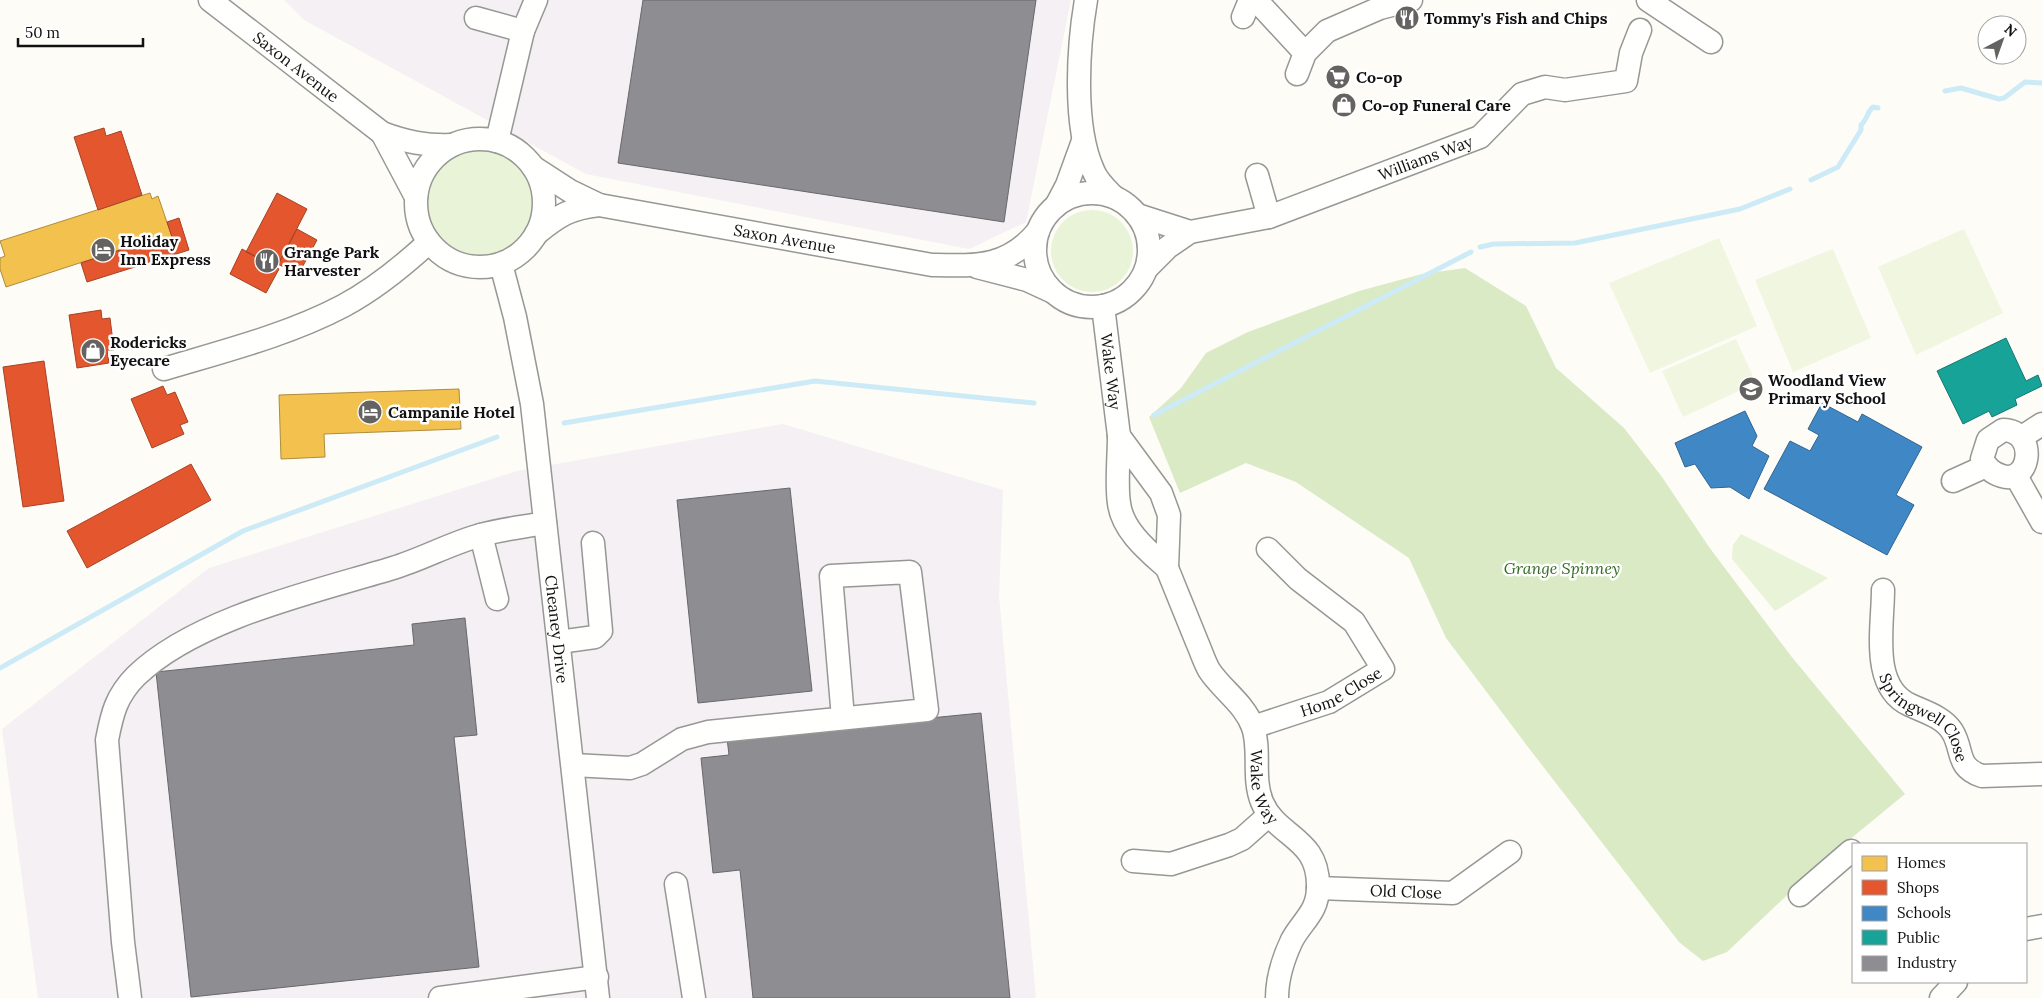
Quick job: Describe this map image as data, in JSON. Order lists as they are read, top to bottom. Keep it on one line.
{"streets":{"street":["Saxon Avenue","Williams Way","Wake Way","Cheaney Drive","Home Close","Springwell Close","Old Close"]},"crossings":[["Saxon Avenue","Williams Way"],["Saxon Avenue","Wake Way"],["Saxon Avenue","Cheaney Drive"],["Williams Way","Wake Way"],["Wake Way","Home Close"],["Wake Way","Old Close"]],"parks":["Grange Spinney"],"places":{"restaurant":["Tommy's Fish and Chips","Grange Park Harvester"],"supermarket":["Co-op"],"shop":["Co-op Funeral Care","Rodericks Eyecare"],"hotel":["Holiday Inn Express","Campanile Hotel"],"school or university":["Woodland View Primary School"]},"legend":["Homes","Shops","Schools","Public","Industry"],"scale_bar":"50 m","north":"top right"}
